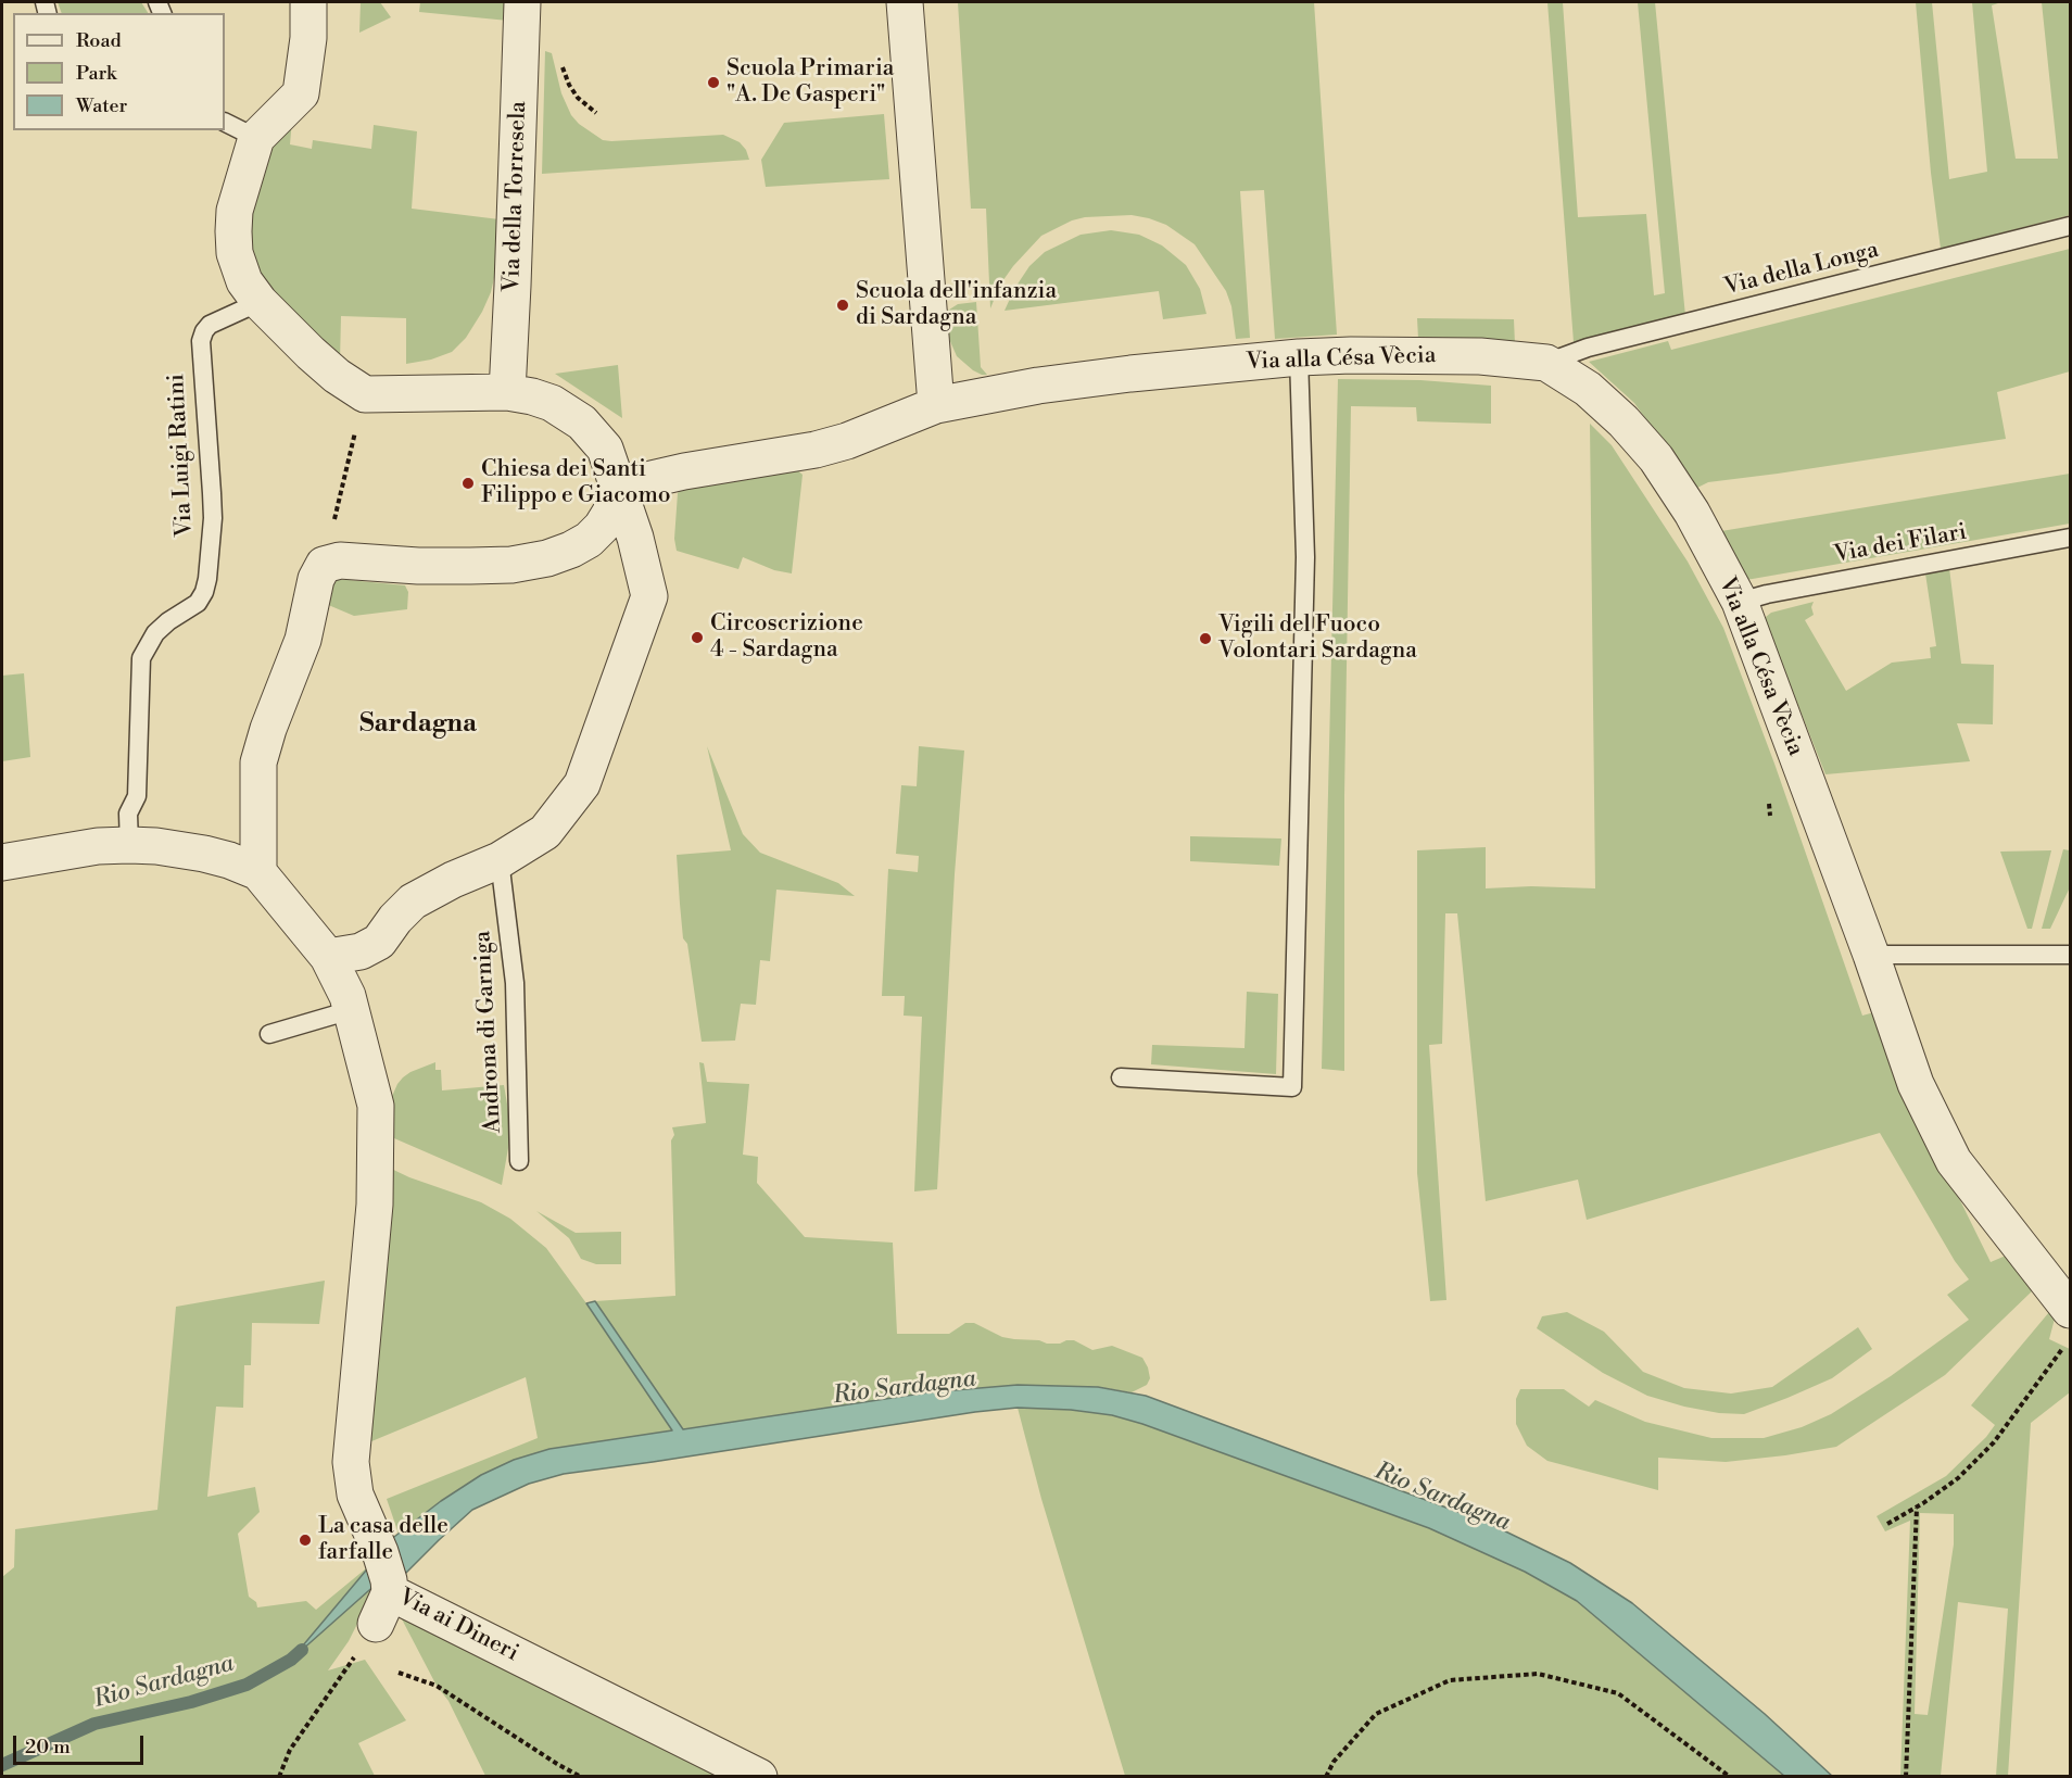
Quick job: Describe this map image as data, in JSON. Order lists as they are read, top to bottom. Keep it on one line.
{"streets":{"street":["Via della Torresela","Via alla Césa Vècia","Via ai Dineri"],"lane":["Via della Longa","Via Luigi Ratini","Via dei Filari","Androna di Garniga"]},"crossings":[["Via della Longa","Via alla Césa Vècia"],["Via alla Césa Vècia","Via dei Filari"]],"districts":["Sardagna"],"water":["Rio Sardagna"],"places":["Scuola Primaria \"A. De Gasperi\"","Scuola dell'infanzia di Sardagna","Chiesa dei Santi Filippo e Giacomo","Circoscrizione 4 - Sardagna","Vigili del Fuoco Volontari Sardagna","La casa delle farfalle"],"legend":["Road","Park","Water"],"scale_bar":"20 m"}
